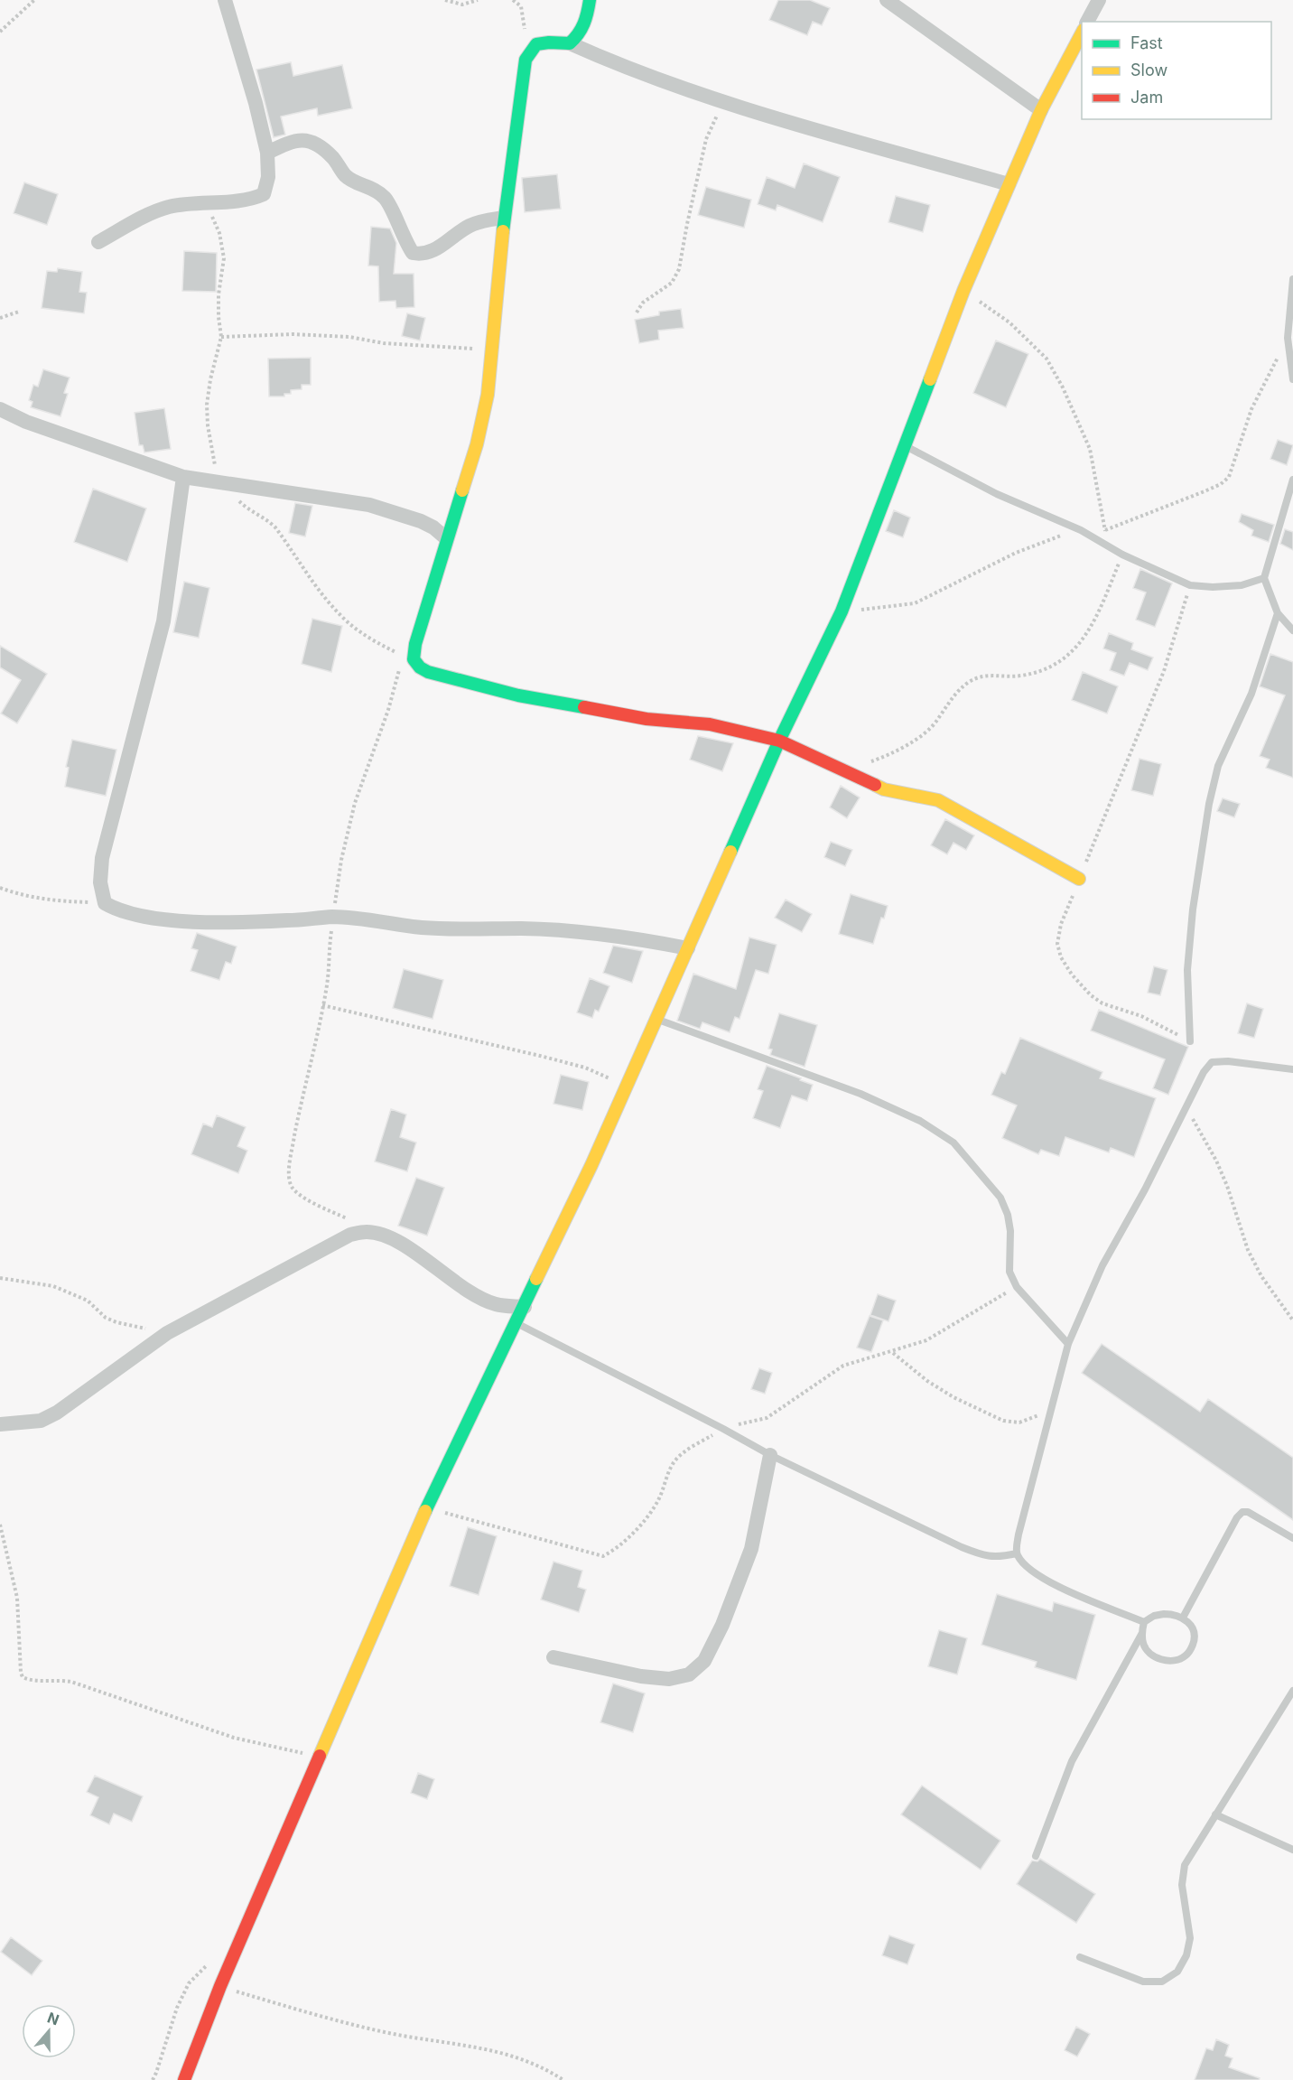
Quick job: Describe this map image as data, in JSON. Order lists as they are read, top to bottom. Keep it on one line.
{"legend":["Fast","Slow","Jam"],"north":"top"}
